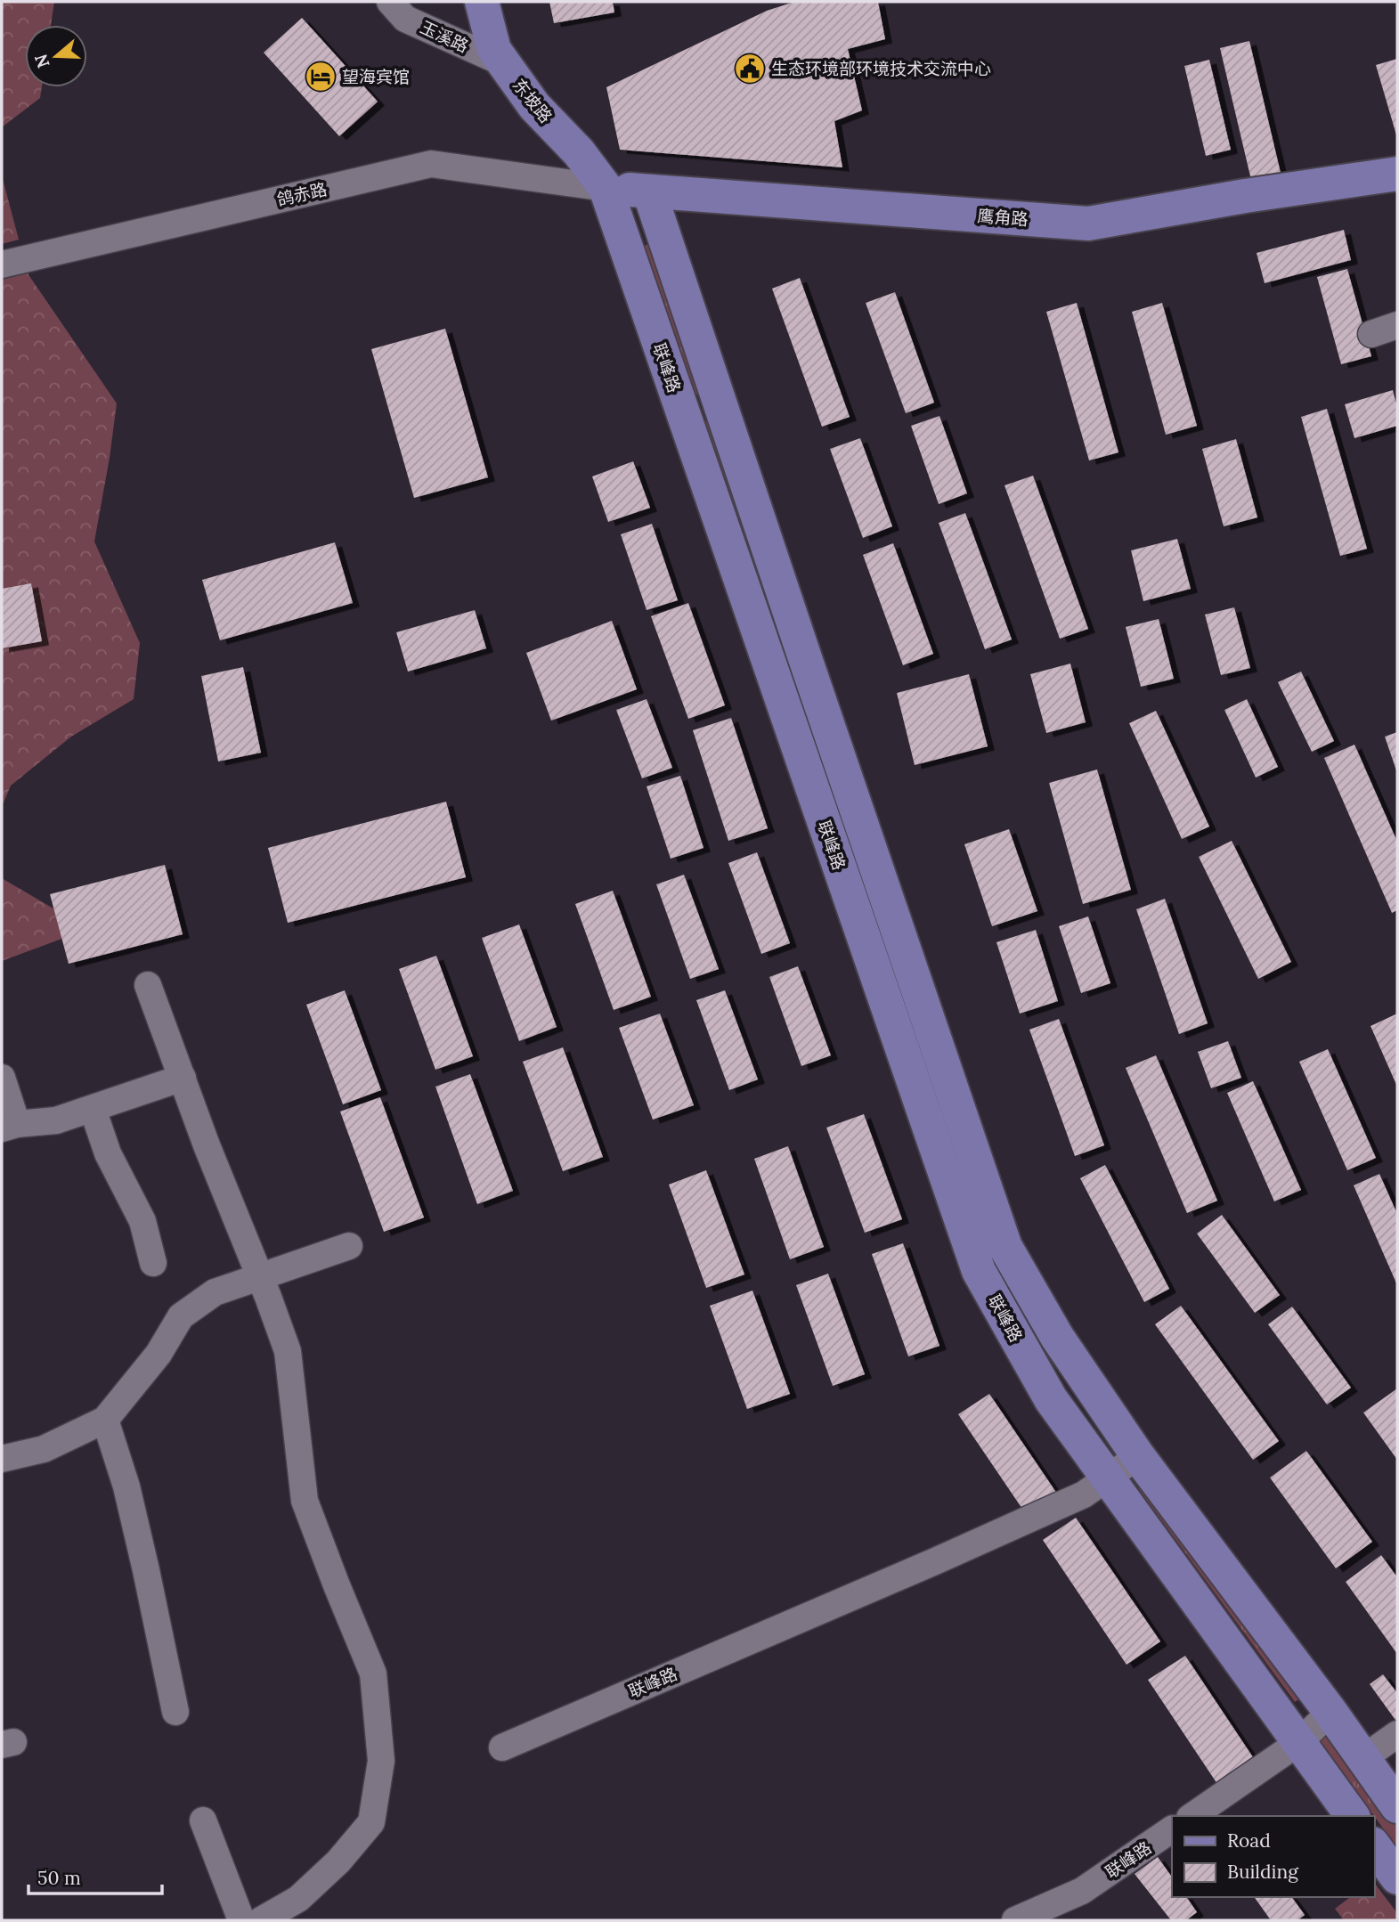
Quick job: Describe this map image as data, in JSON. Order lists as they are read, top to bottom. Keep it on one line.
{"streets":{"main road":["东坡路","鹰角路","联峰路"],"street":["玉溪路","鸽赤路"]},"crossings":[["玉溪路","东坡路"],["东坡路","鸽赤路"],["东坡路","鹰角路"],["东坡路","联峰路"],["鸽赤路","鹰角路"],["鸽赤路","联峰路"],["鹰角路","联峰路"]],"places":{"public building":["生态环境部环境技术交流中心"],"hotel":["望海宾馆"]},"legend":["Road","Building"],"scale_bar":"50 m","north":"left"}
